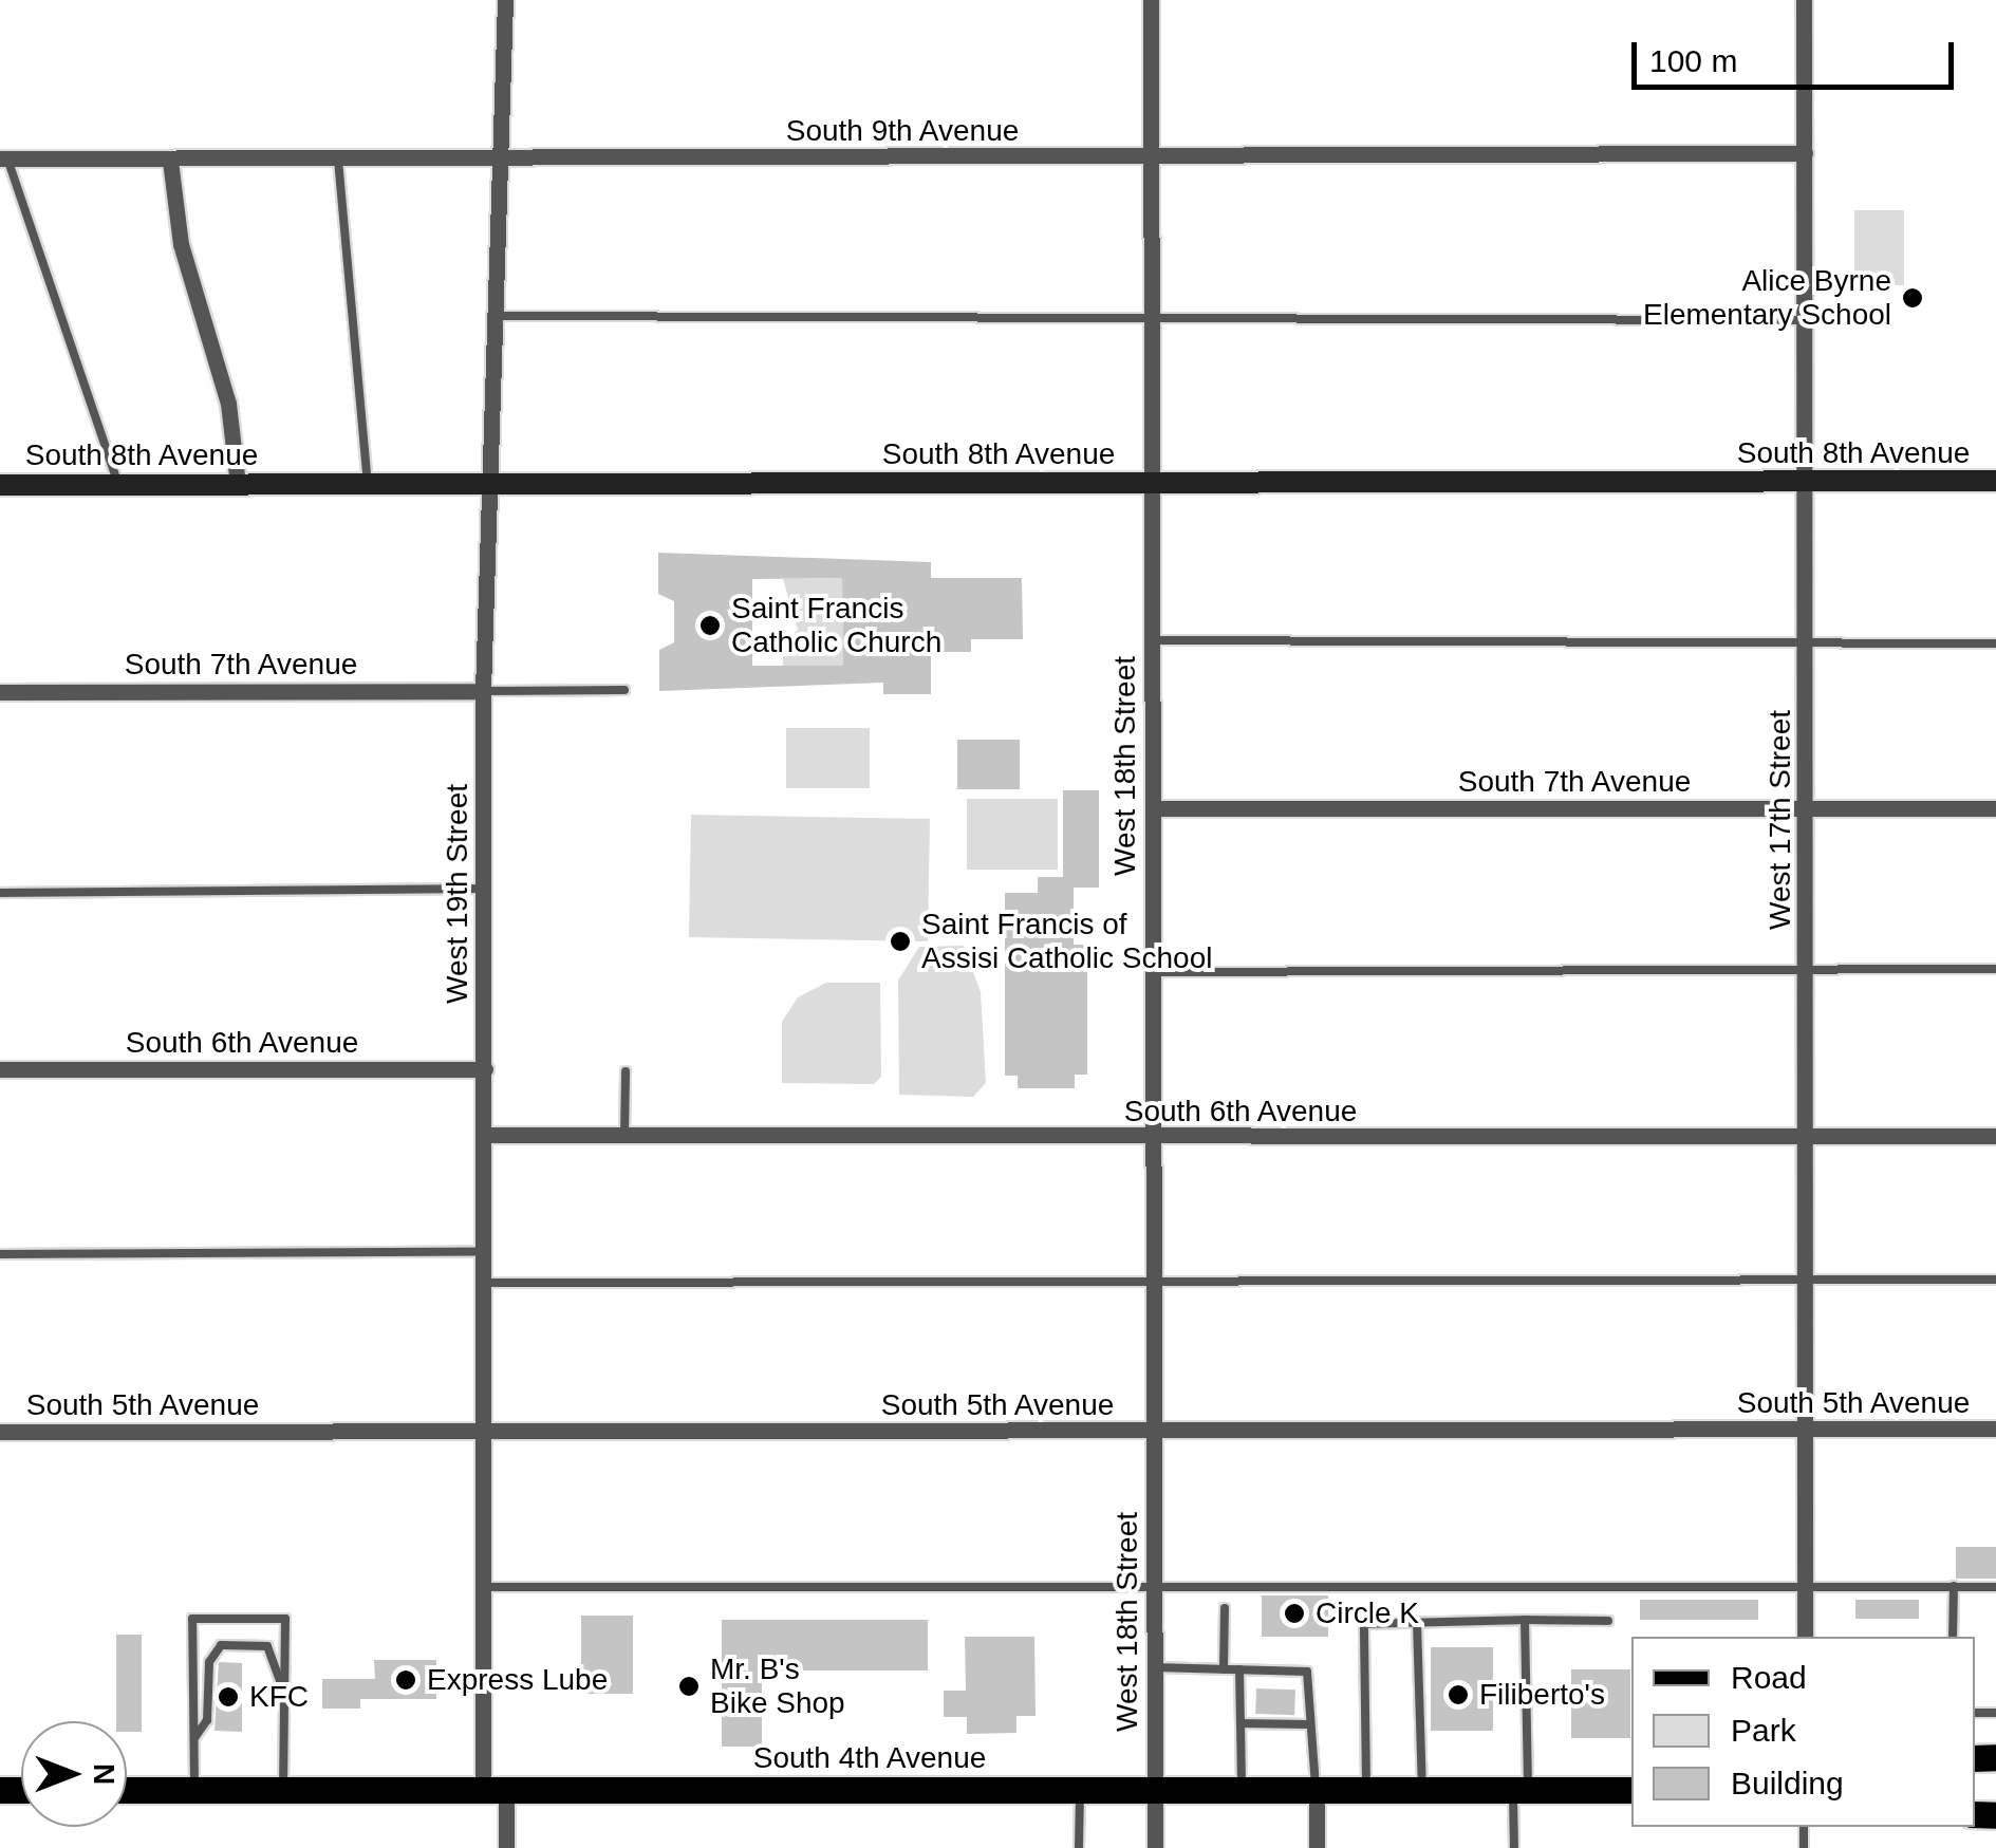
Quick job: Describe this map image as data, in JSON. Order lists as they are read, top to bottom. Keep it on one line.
{"streets":{"main road":["South 4th Avenue"],"street":["South 9th Avenue","South 8th Avenue","South 7th Avenue","West 18th Street","West 17th Street","West 19th Street","South 6th Avenue","South 5th Avenue"]},"crossings":[["South 9th Avenue","West 18th Street"],["South 9th Avenue","West 17th Street"],["South 9th Avenue","West 19th Street"],["South 8th Avenue","West 18th Street"],["South 8th Avenue","West 17th Street"],["South 8th Avenue","West 19th Street"],["South 7th Avenue","West 18th Street"],["South 7th Avenue","West 17th Street"],["South 7th Avenue","West 19th Street"],["West 18th Street","South 6th Avenue"],["West 18th Street","South 5th Avenue"],["West 18th Street","South 4th Avenue"],["West 17th Street","South 6th Avenue"],["West 17th Street","South 5th Avenue"],["West 19th Street","South 6th Avenue"],["West 19th Street","South 5th Avenue"],["West 19th Street","South 4th Avenue"]],"places":["Alice Byrne Elementary School","Saint Francis Catholic Church","Saint Francis of Assisi Catholic School","Circle K","Express Lube","Mr. B's Bike Shop","Filiberto's","KFC"],"legend":["Road","Park","Building"],"scale_bar":"100 m","north":"right"}
